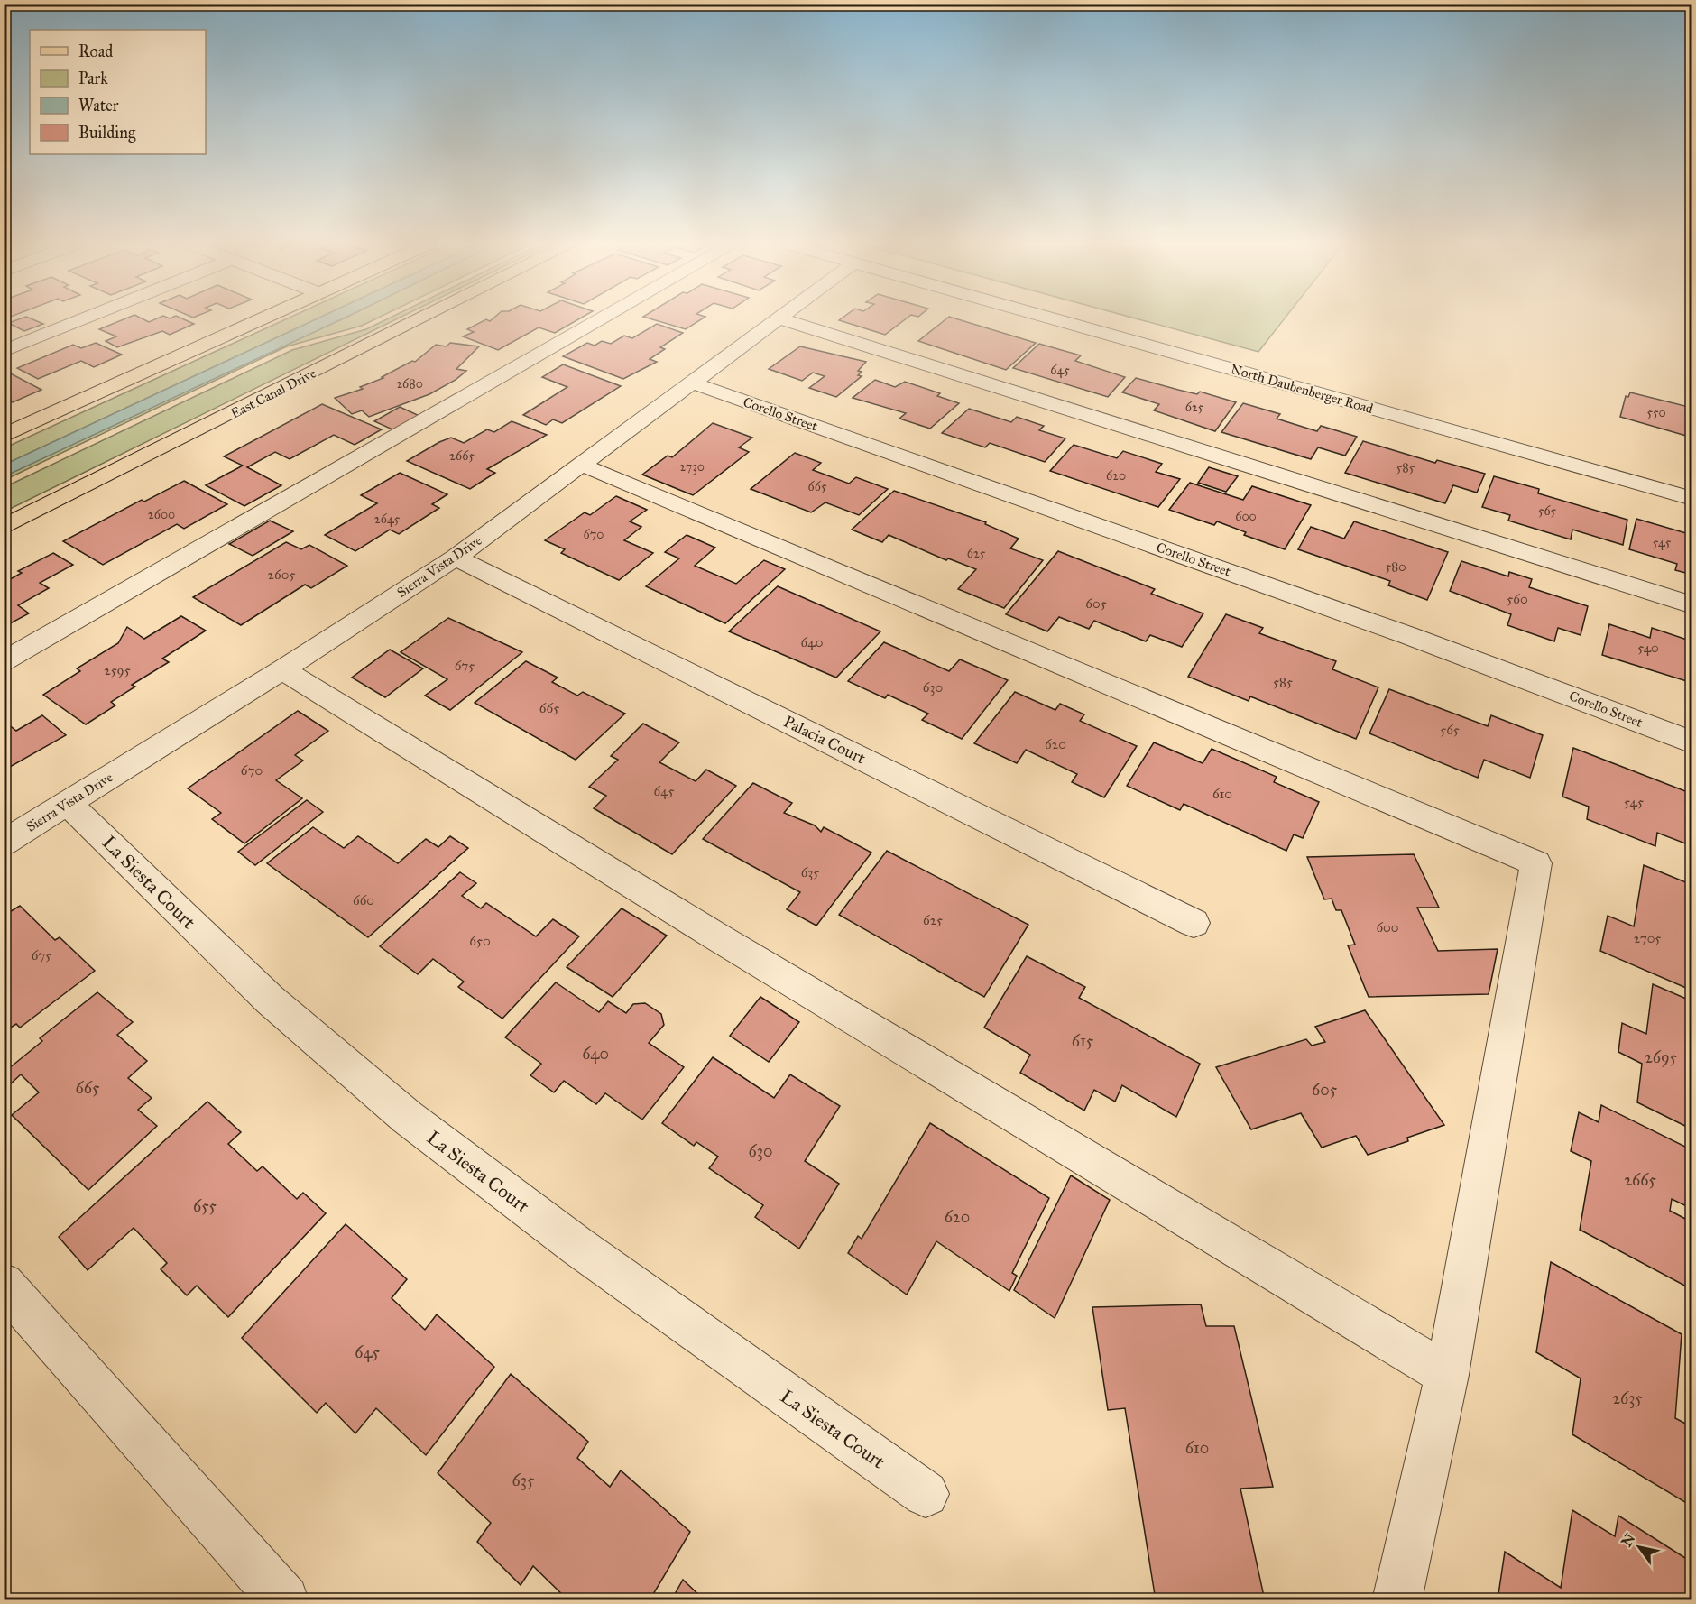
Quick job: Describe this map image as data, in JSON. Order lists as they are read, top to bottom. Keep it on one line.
{"streets":{"main road":["East Canal Drive"],"street":["North Daubenberger Road","Corello Street","Sierra Vista Drive","Palacia Court","La Siesta Court"]},"crossings":[["Corello Street","Sierra Vista Drive"],["Sierra Vista Drive","Palacia Court"],["Sierra Vista Drive","La Siesta Court"]],"house_numbers":["645","2680","625","550","2665","2730","585","620","665","565","2600","600","2645","670","545","625","580","2605","560","605","640","540","675","2595","585","630","665","565","620","670","645","610","545","635","660","625","600","2705","650","675","615","640","2695","665","605","630","2665","655","620","645","2635","610","635"],"legend":["Road","Park","Water","Building"],"north":"top left"}
